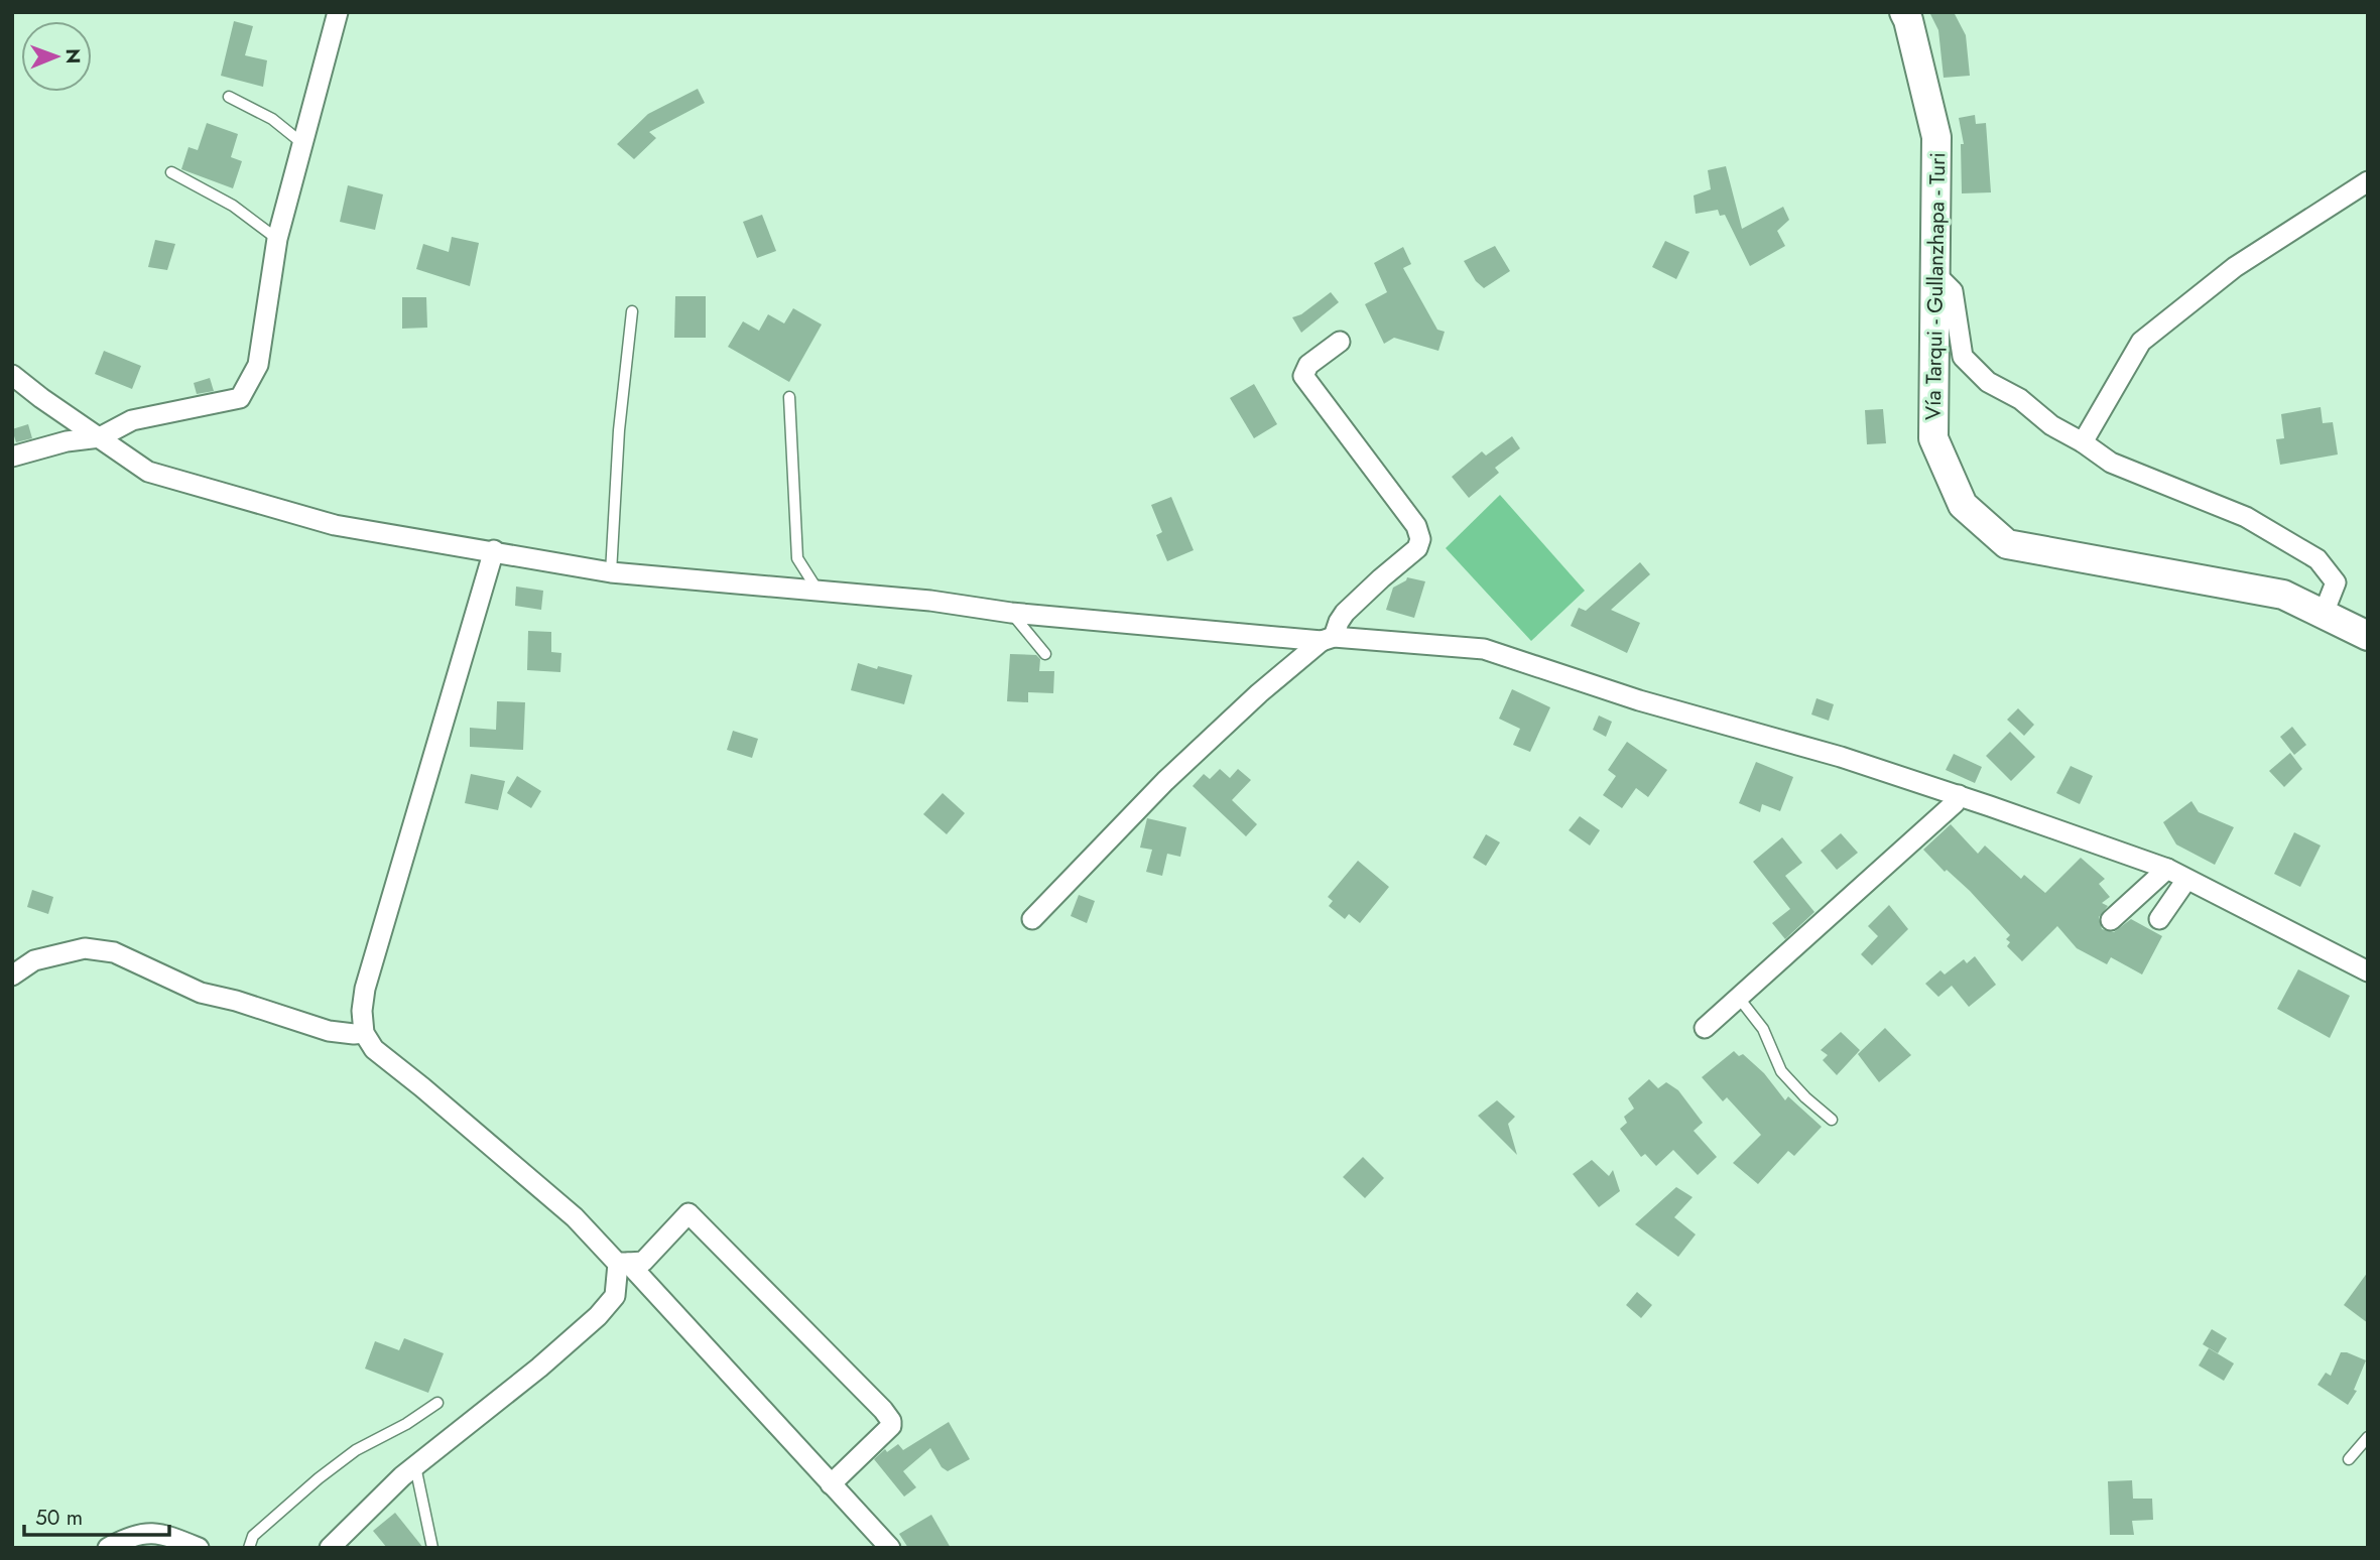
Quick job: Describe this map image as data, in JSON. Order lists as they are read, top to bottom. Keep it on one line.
{"streets":{"main road":["Vía Tarqui - Gullanzhapa - Turi"]},"scale_bar":"50 m","north":"right"}
